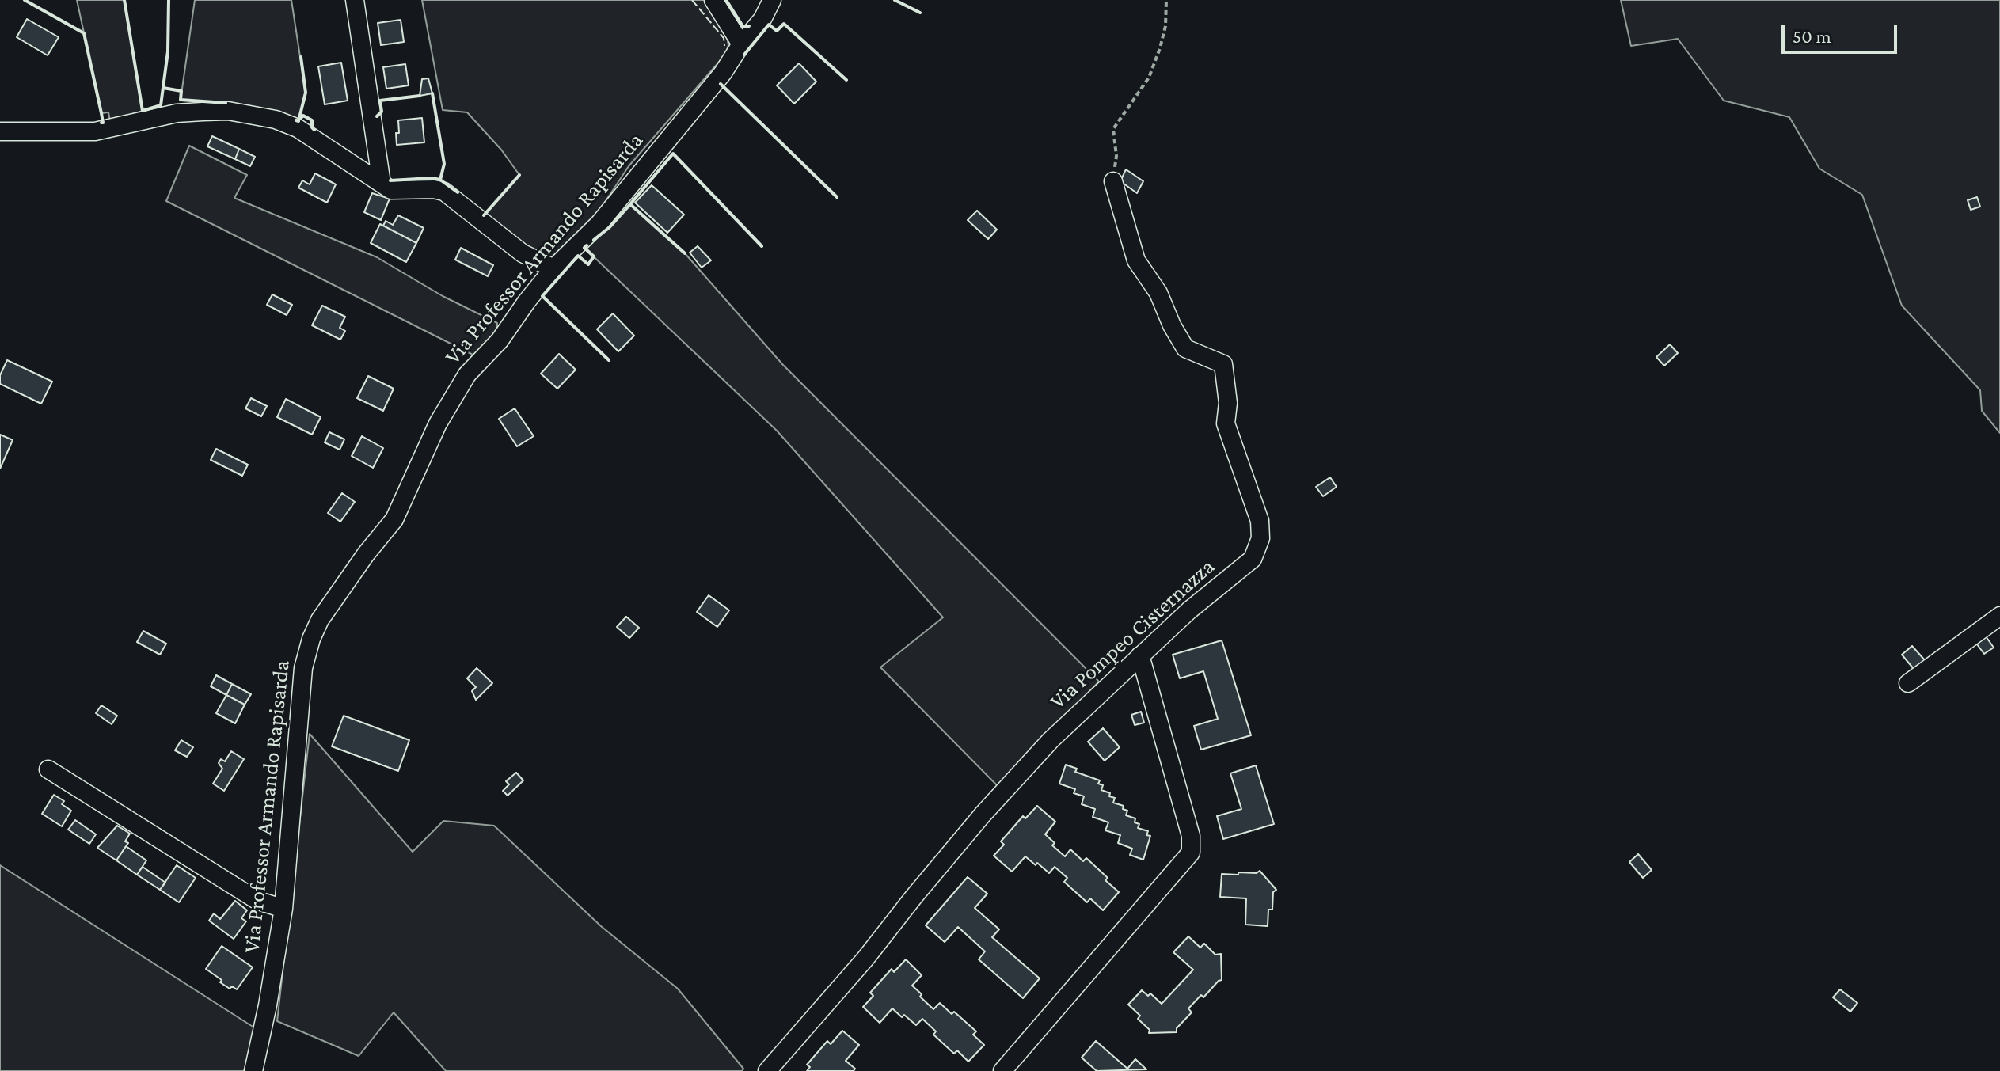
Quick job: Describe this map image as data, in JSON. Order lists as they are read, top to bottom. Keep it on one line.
{"streets":{"street":["Via Professor Armando Rapisarda","Via Pompeo Cisternazza"]},"scale_bar":"50 m"}
